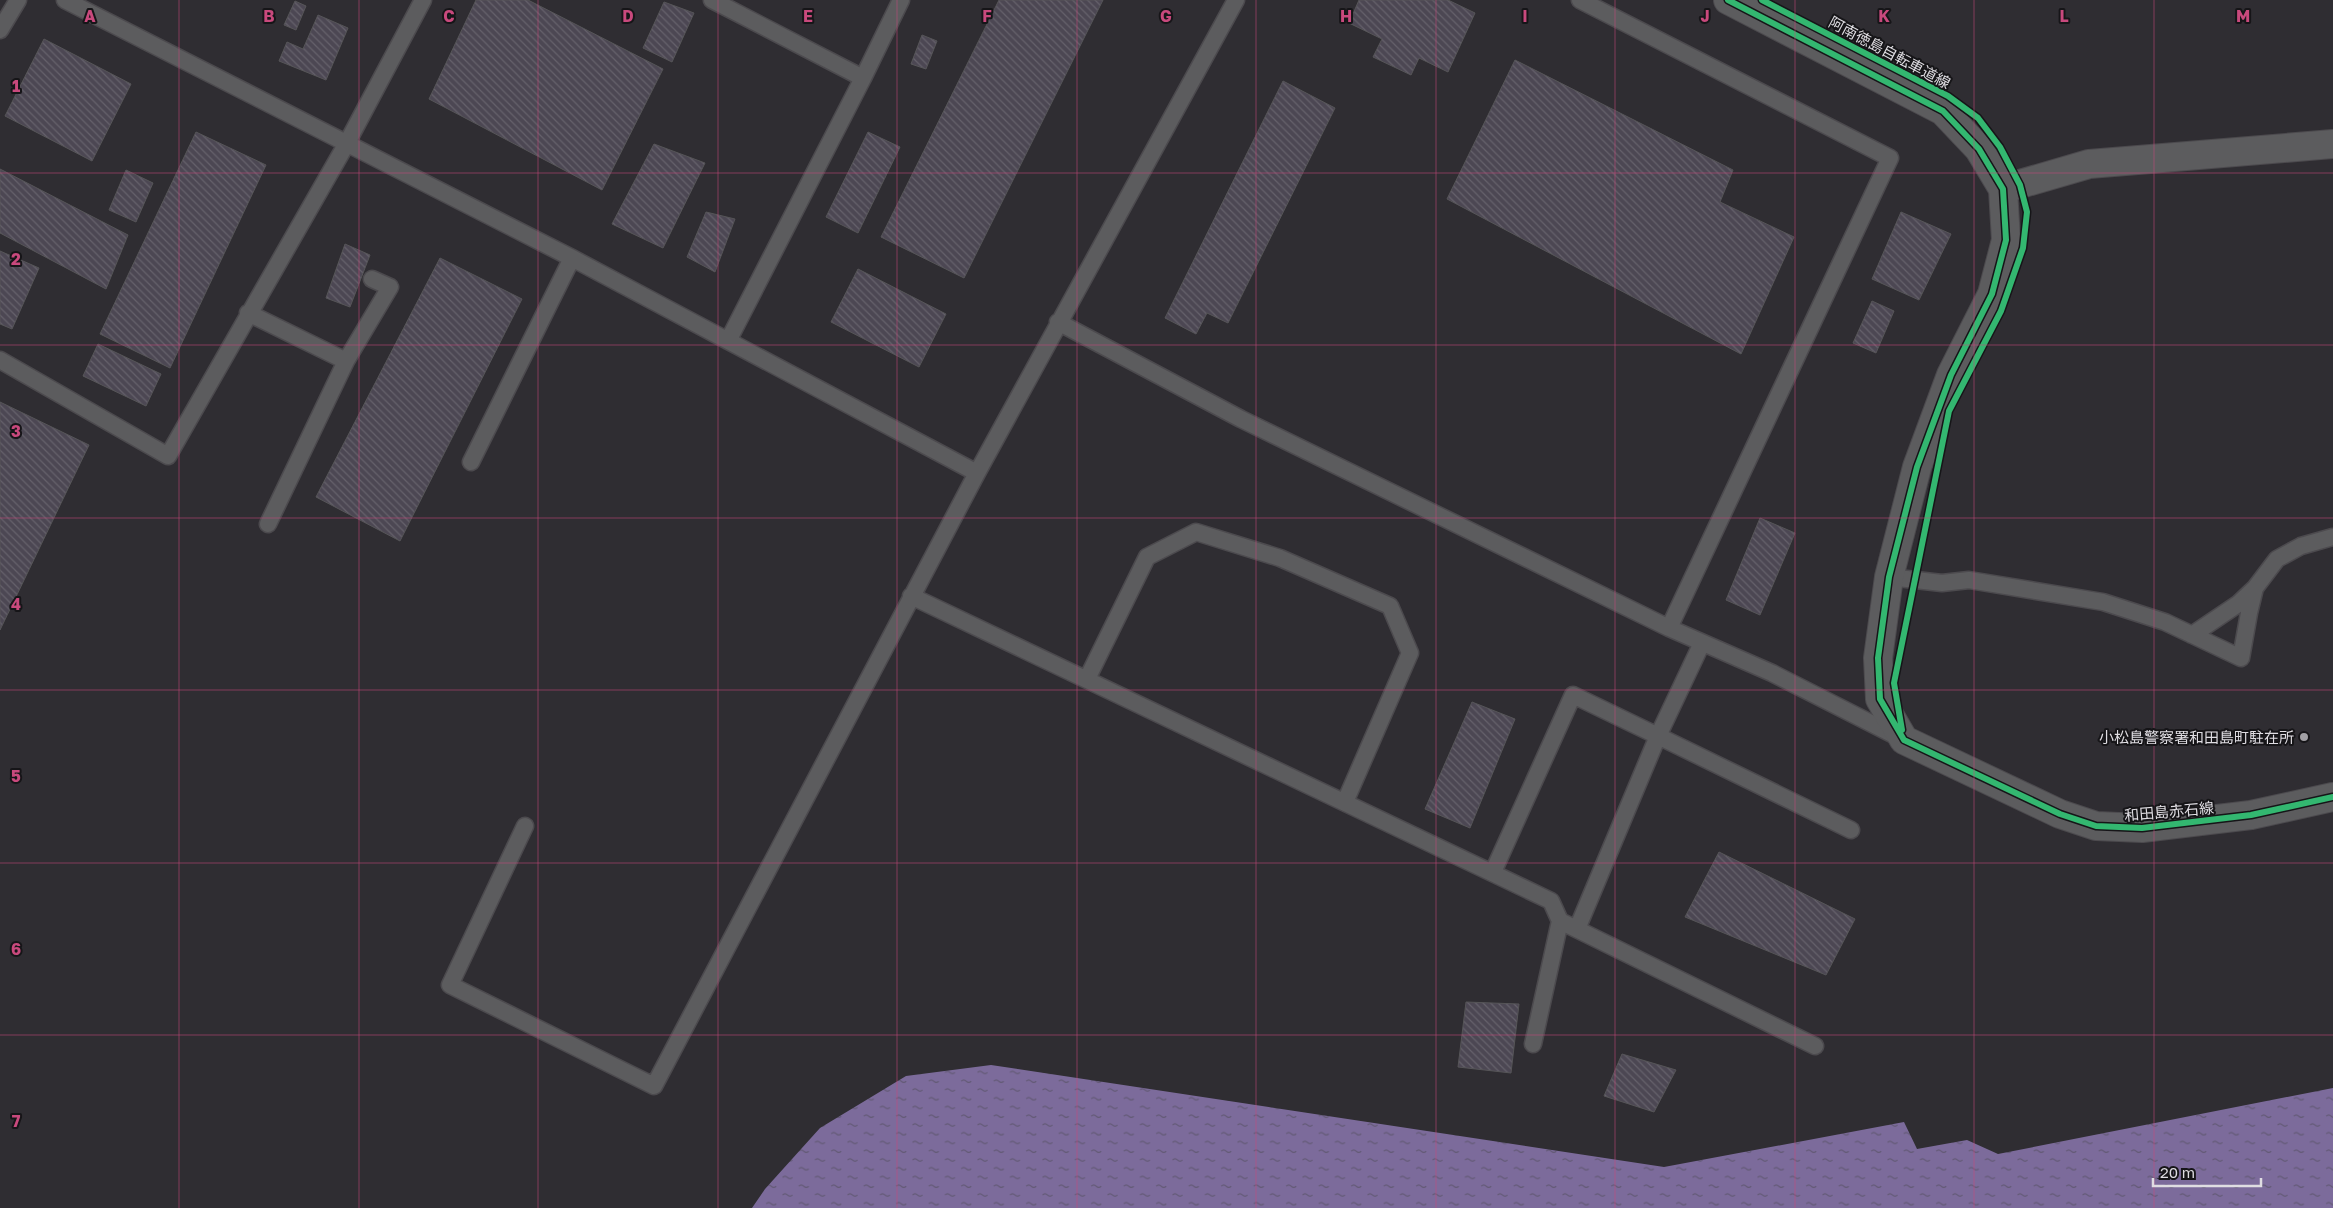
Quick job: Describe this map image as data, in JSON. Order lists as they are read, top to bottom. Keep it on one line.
{"streets":{"street":["和田島赤石線"],"cycle path":["阿南徳島自転車道線"]},"places":["小松島警察署和田島町駐在所"],"scale_bar":"20 m","grid":{"columns":["A","B","C","D","E","F","G","H","I","J","K","L","M"],"rows":["1","2","3","4","5","6","7"]}}
